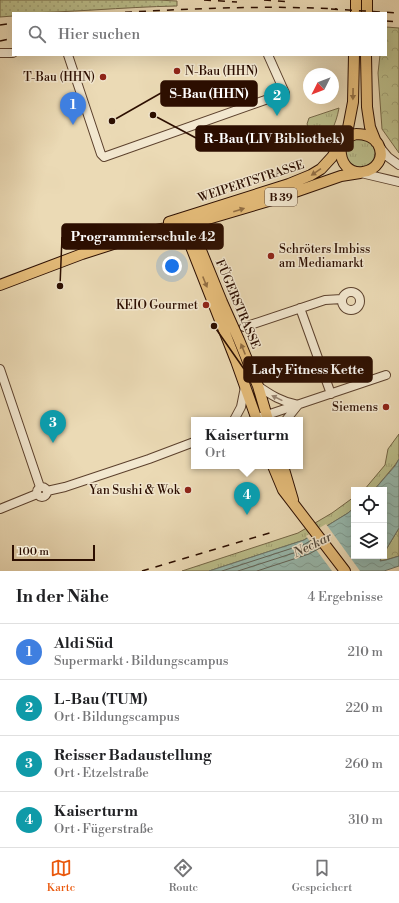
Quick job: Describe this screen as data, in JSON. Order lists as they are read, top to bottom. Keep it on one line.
{"streets":{"main road":["WEIPERTSTRASSE","B 39","FÜGERSTRASSE"]},"crossings":[["WEIPERTSTRASSE","B 39"],["WEIPERTSTRASSE","FÜGERSTRASSE"]],"water":["Neckar"],"places":["N-Bau (HHN)","T-Bau (HHN)","R-Bau (LIV Bibliothek)","S-Bau (HHN)","Schröters Imbiss am Mediamarkt","Programmierschule 42","KEIO Gourmet","Lady Fitness Kette","Siemens","Yan Sushi & Wok"],"scale_bar":"100 m","north":"bottom left","page":{"search":"Hier suchen","pins":["2","1","3","4"],"popup":["Kaiserturm","Ort"],"scale":"100 m","heading":["In der Nähe","4 Ergebnisse"],"list":[{"mark":"1","name":"Aldi Süd","note":"Supermarkt · Bildungscampus","value":"210 m"},{"mark":"2","name":"L-Bau (TUM)","note":"Ort · Bildungscampus","value":"220 m"},{"mark":"3","name":"Reisser Badaustellung","note":"Ort · Etzelstraße","value":"260 m"},{"mark":"4","name":"Kaiserturm","note":"Ort · Fügerstraße","value":"310 m"}],"nav":["Karte","Route","Gespeichert"]}}
